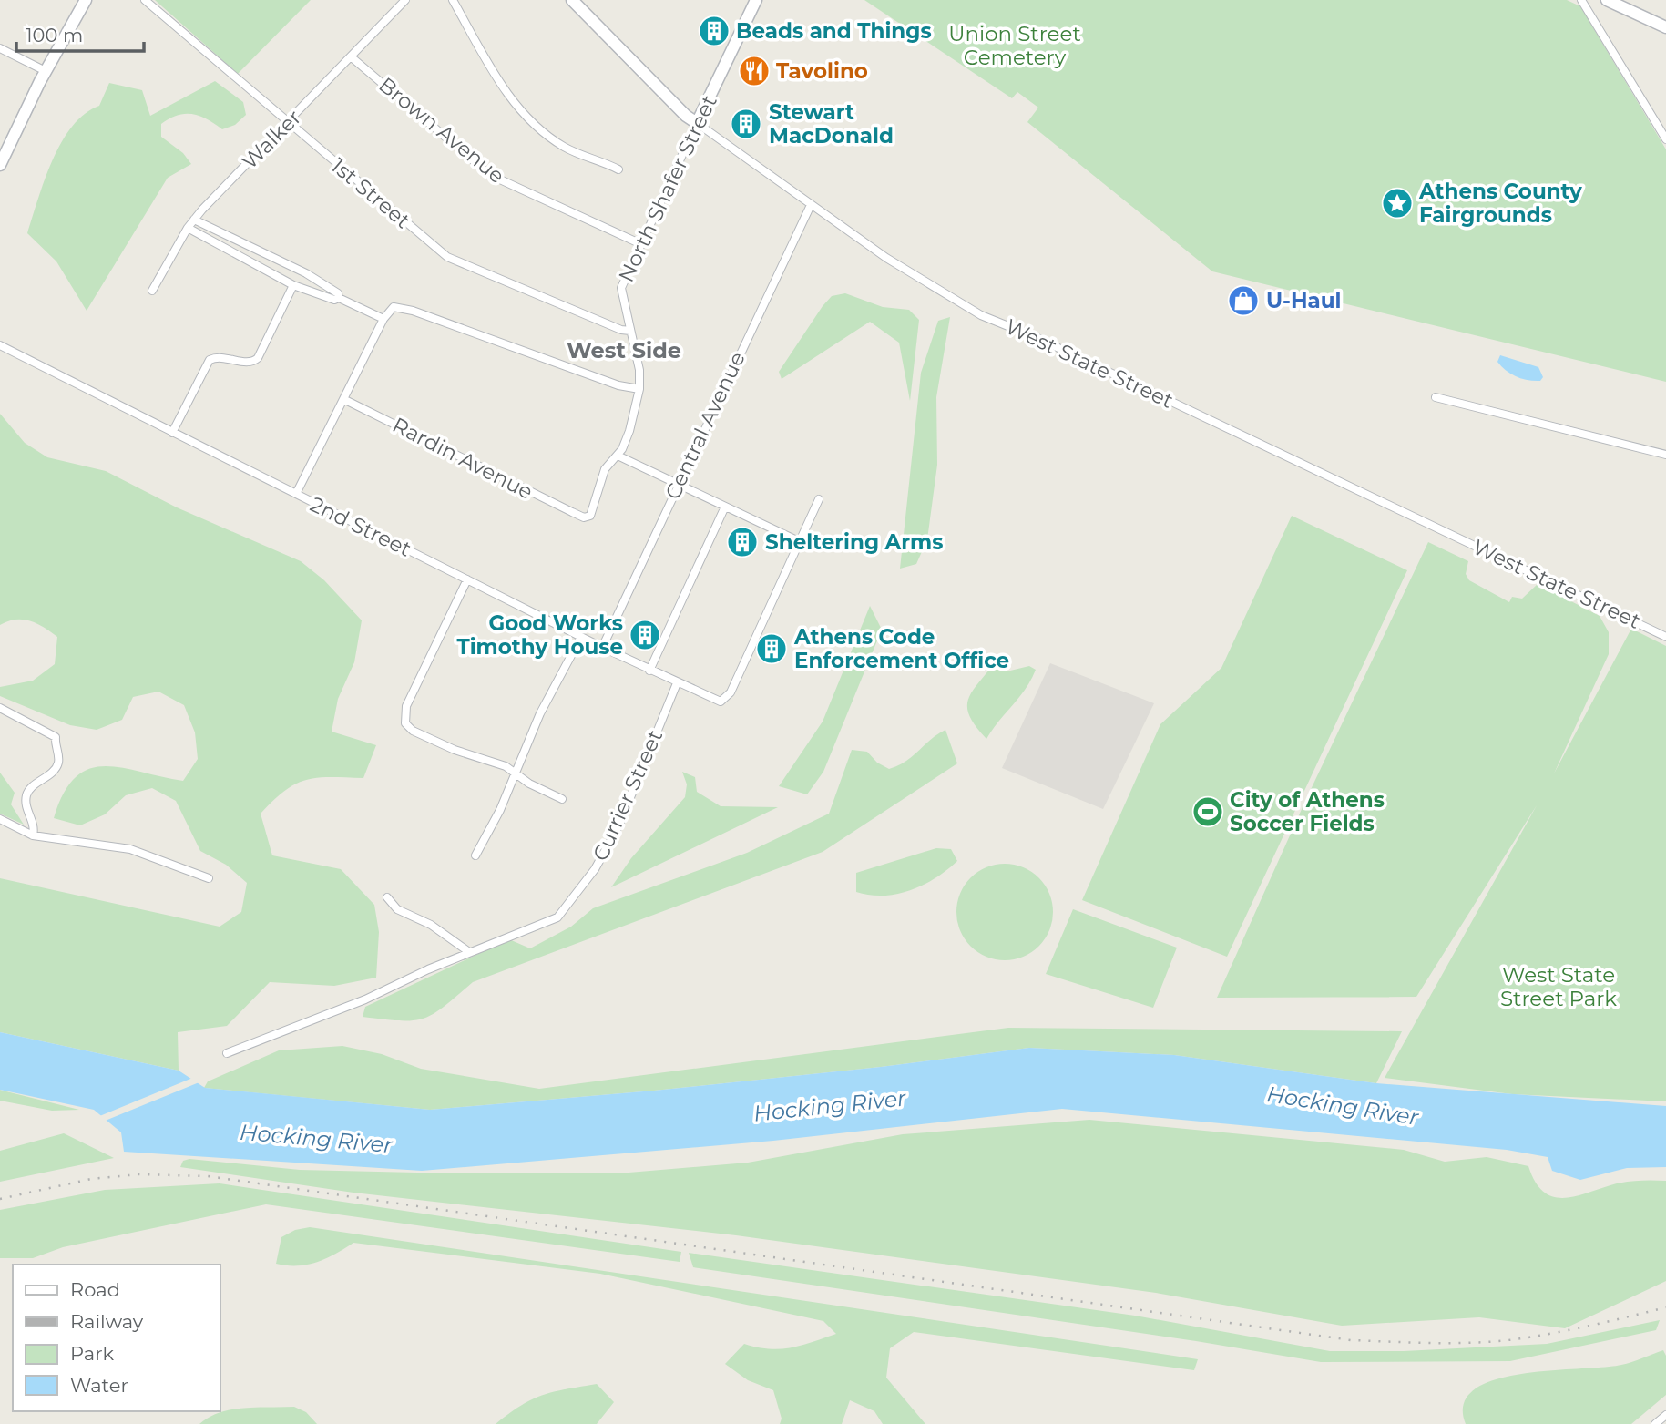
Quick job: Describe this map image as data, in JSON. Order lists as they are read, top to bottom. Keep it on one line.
{"streets":{"street":["Brown Avenue","Walker","North Shafer Street","1st Street","West State Street","Central Avenue","Rardin Avenue","2nd Street","Currier Street"]},"crossings":[["Brown Avenue","Walker"],["Brown Avenue","North Shafer Street"],["Walker","1st Street"],["North Shafer Street","1st Street"],["North Shafer Street","West State Street"],["North Shafer Street","Rardin Avenue"],["West State Street","Central Avenue"],["Central Avenue","2nd Street"],["2nd Street","Currier Street"]],"districts":["West Side"],"water":["Hocking River"],"parks":["Union Street Cemetery","West State Street Park"],"places":{"building":["Beads and Things","Stewart MacDonald","Sheltering Arms","Good Works Timothy House","Athens Code Enforcement Office"],"restaurant":["Tavolino"],"place":["Athens County Fairgrounds"],"shop":["U-Haul"],"sports":["City of Athens Soccer Fields"]},"legend":["Road","Railway","Park","Water"],"scale_bar":"100 m"}
